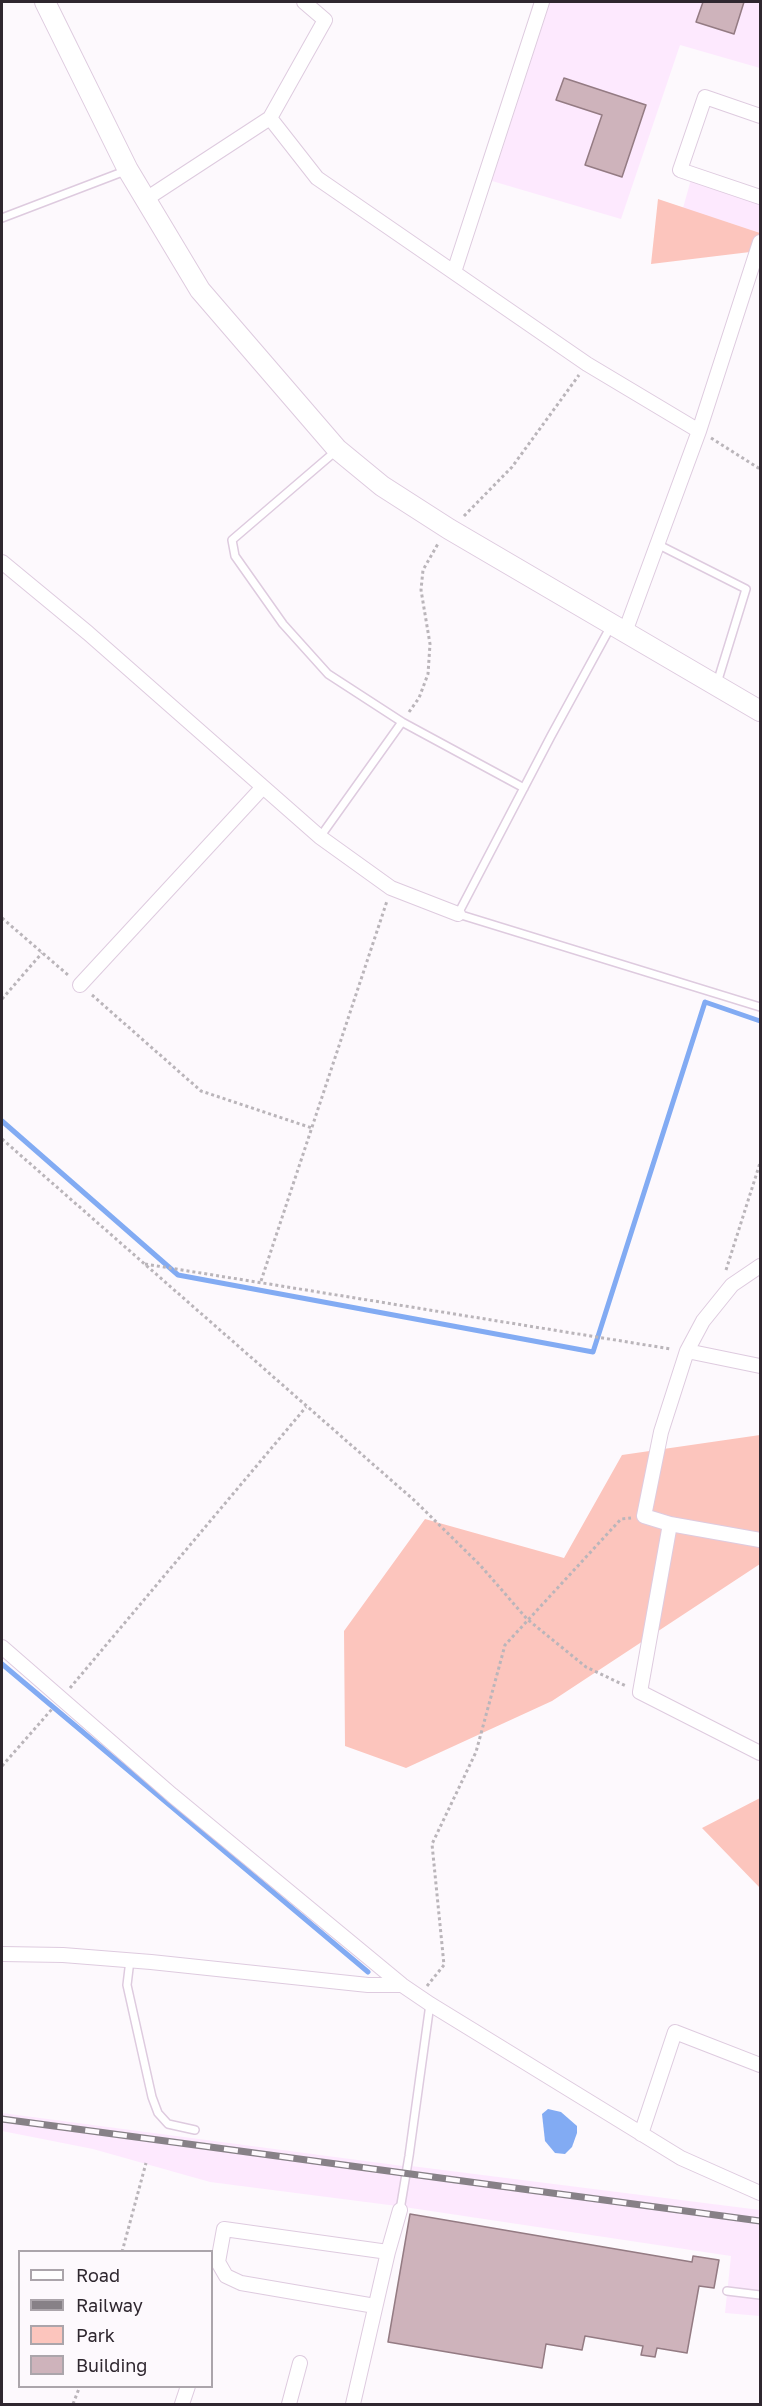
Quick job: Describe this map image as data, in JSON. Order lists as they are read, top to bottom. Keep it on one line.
{"legend":["Road","Railway","Park","Building"]}
